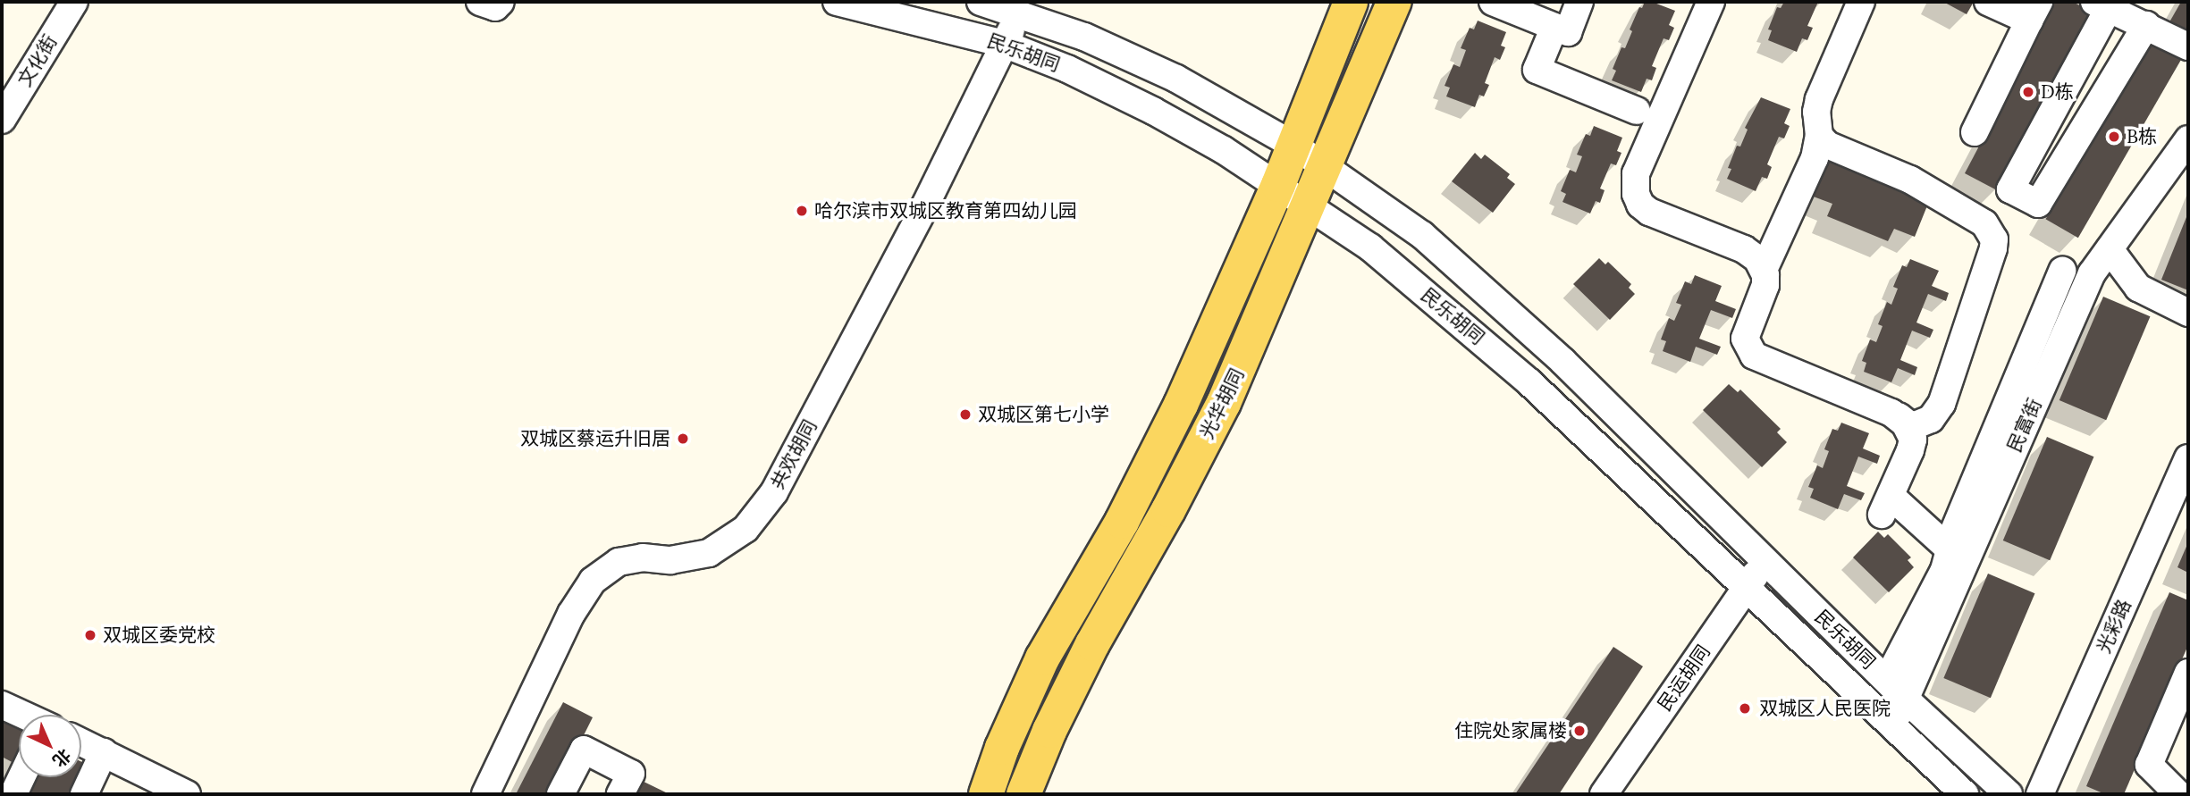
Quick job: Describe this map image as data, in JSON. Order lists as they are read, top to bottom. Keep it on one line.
{"streets":{"main road":["光华胡同"],"street":["民乐胡同","文化街","民富街","共欢胡同","光彩路","民运胡同"]},"crossings":[["民乐胡同","光华胡同"],["民乐胡同","民富街"],["民乐胡同","共欢胡同"],["民乐胡同","民运胡同"]],"places":["D栋","B栋","哈尔滨市双城区教育第四幼儿园","双城区第七小学","双城区蔡运升旧居","双城区委党校","双城区人民医院","住院处家属楼"],"north":"bottom right"}
